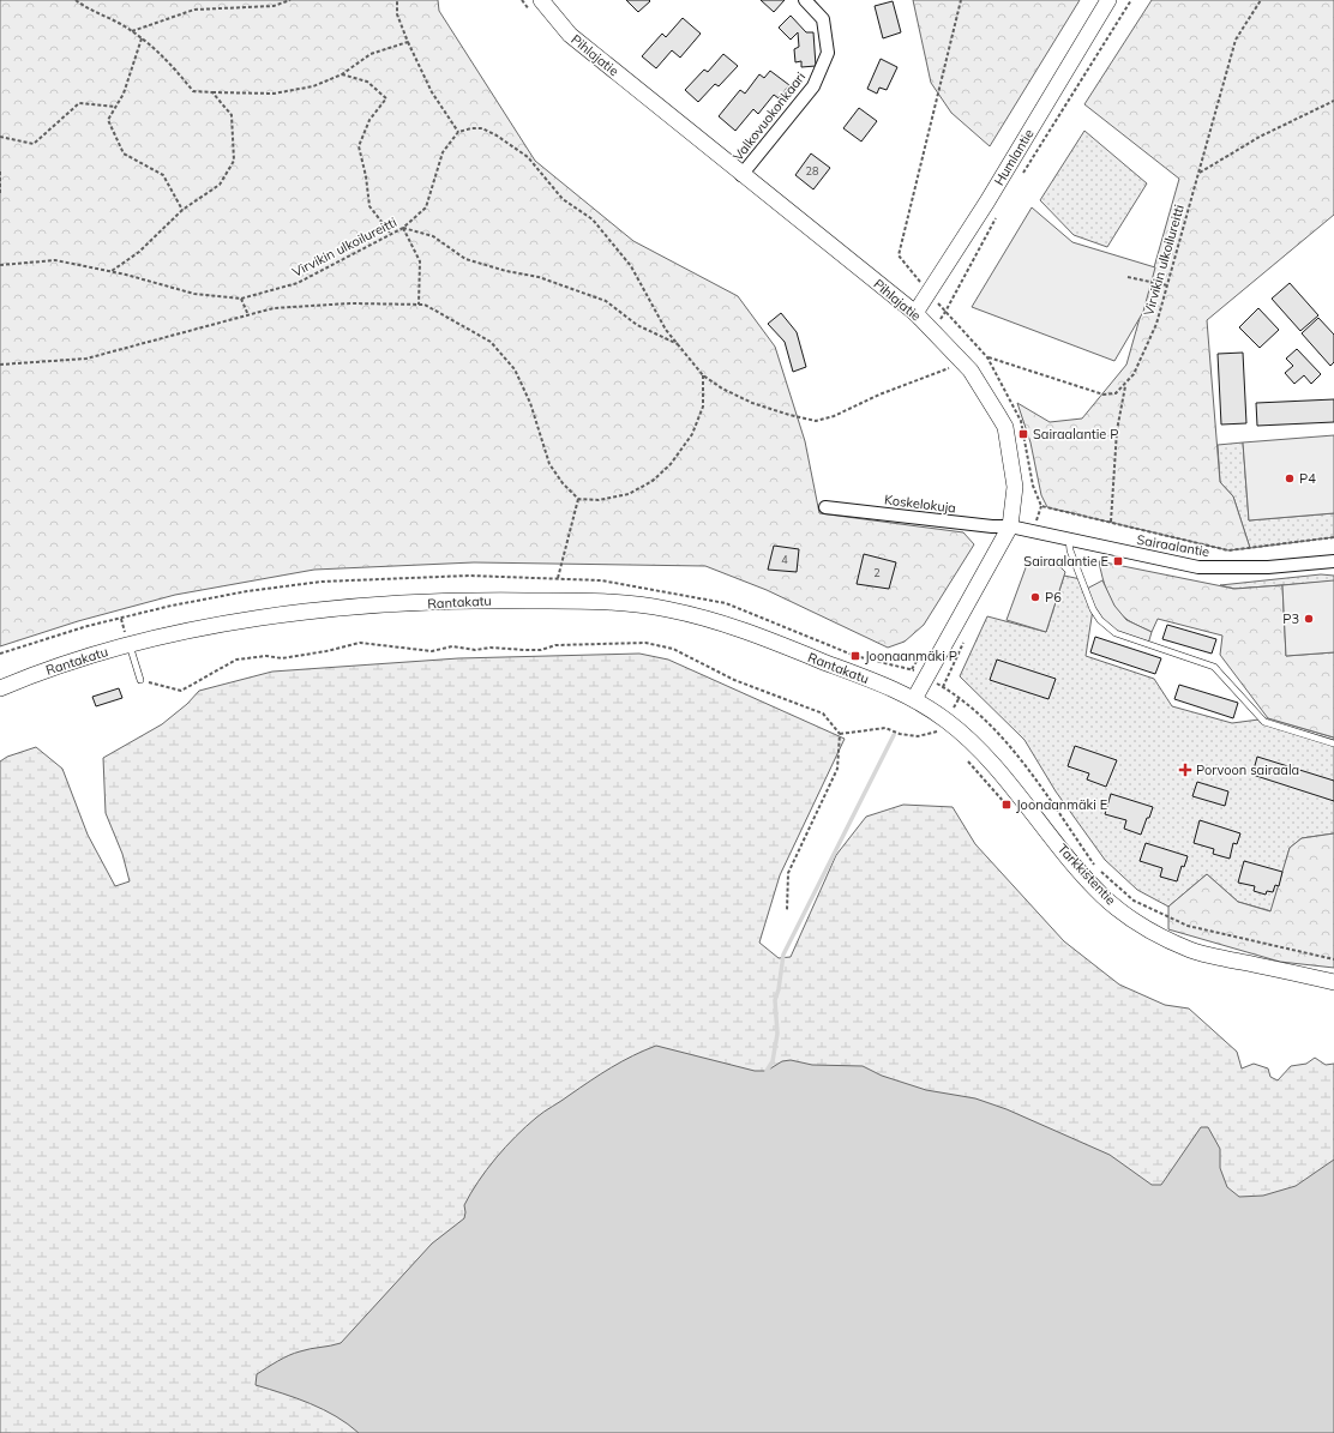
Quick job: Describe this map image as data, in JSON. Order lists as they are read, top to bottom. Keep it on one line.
{"streets":{"street":["Pihlajatie","Valkovuokonkaari","Humlantie","Koskelokuja","Sairaalantie","Rantakatu","Tarkkistentie"],"path":["Virvikin ulkoilureitti"]},"crossings":[["Pihlajatie","Valkovuokonkaari"],["Pihlajatie","Humlantie"],["Pihlajatie","Koskelokuja"],["Pihlajatie","Sairaalantie"],["Pihlajatie","Rantakatu"],["Pihlajatie","Tarkkistentie"],["Koskelokuja","Sairaalantie"],["Rantakatu","Tarkkistentie"]],"places":{"transit":["Sairaalantie P","Sairaalantie E","Joonaanmäki P","Joonaanmäki E"],"other":["P4","P6","P3"],"health":["Porvoon sairaala"]},"house_numbers":["28","4","2"]}
